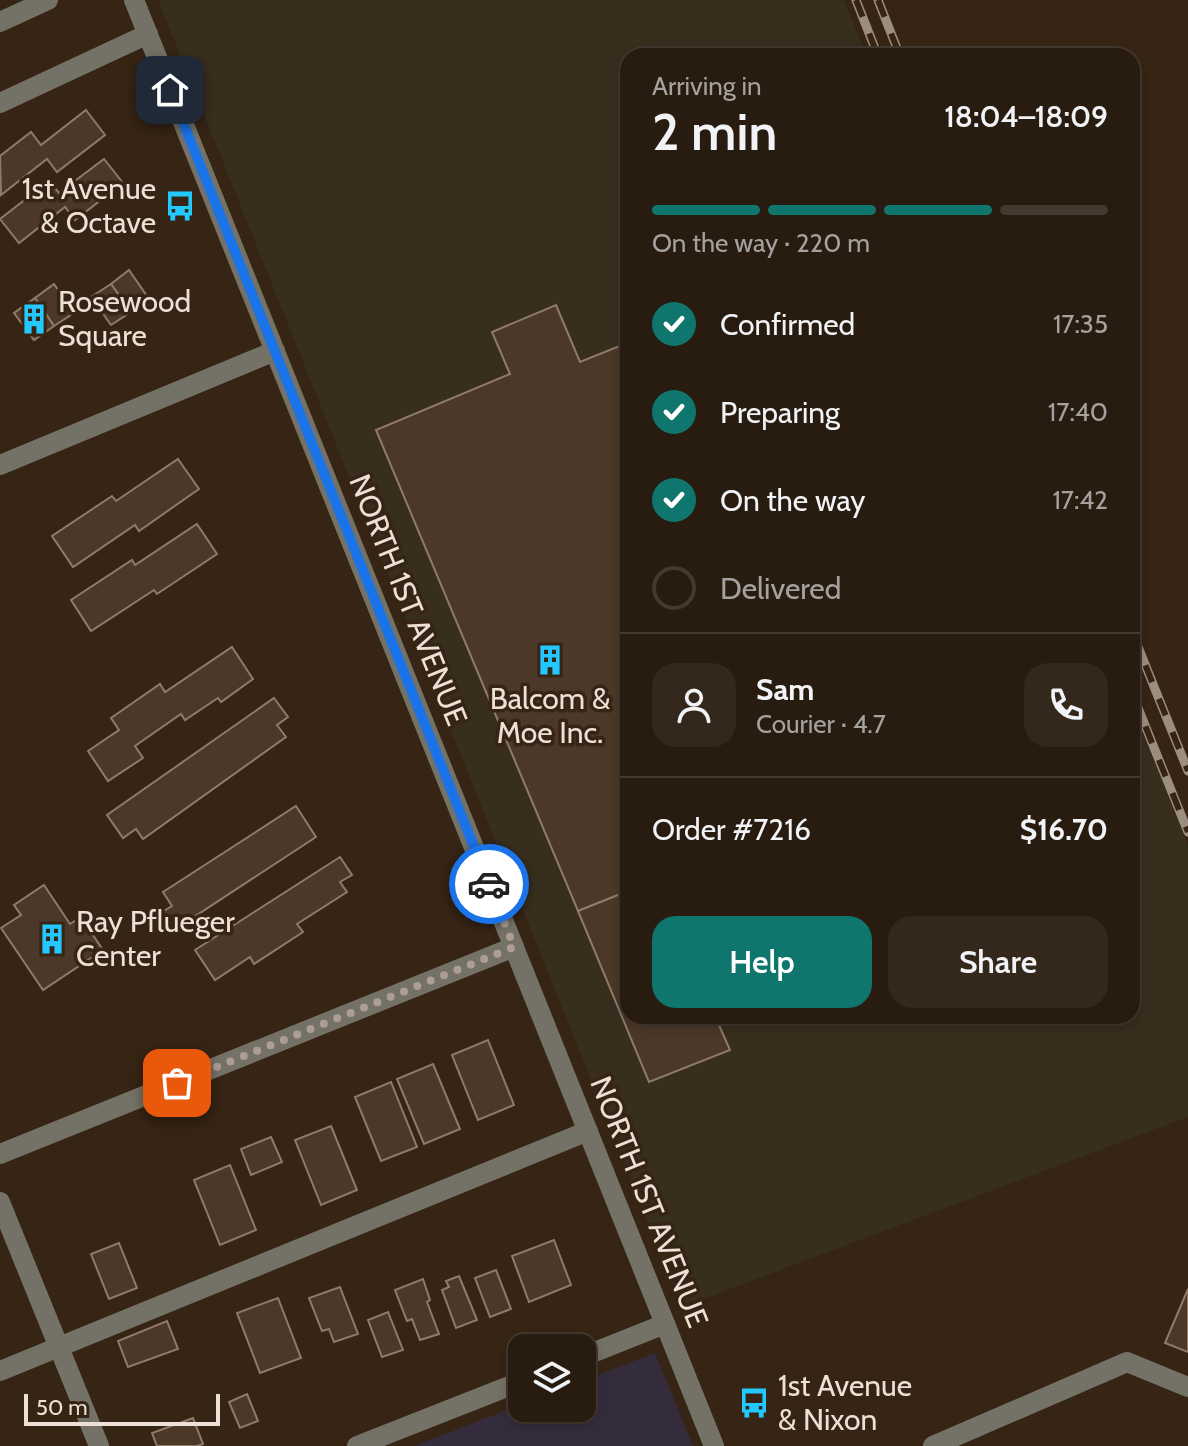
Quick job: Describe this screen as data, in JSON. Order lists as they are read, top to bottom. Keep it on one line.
{"streets":{"street":["NORTH 1ST AVENUE"]},"places":{"bus stop":["1st Avenue & Octave","1st Avenue & Nixon"],"building":["Rosewood Square","Balcom & Moe Inc.","Ray Pflueger Center"]},"scale_bar":"50 m","page":{"heading":["2 min","Arriving in","18:04–18:09"],"panel":["Sam","Courier · 4.7","Order #7216","$16.70"],"bar":"On the way · 220 m","list":[["Confirmed","17:35"],["Preparing","17:40"],["On the way","17:42"],"Delivered"],"buttons":["Help","Share"],"scale":"50 m"}}
